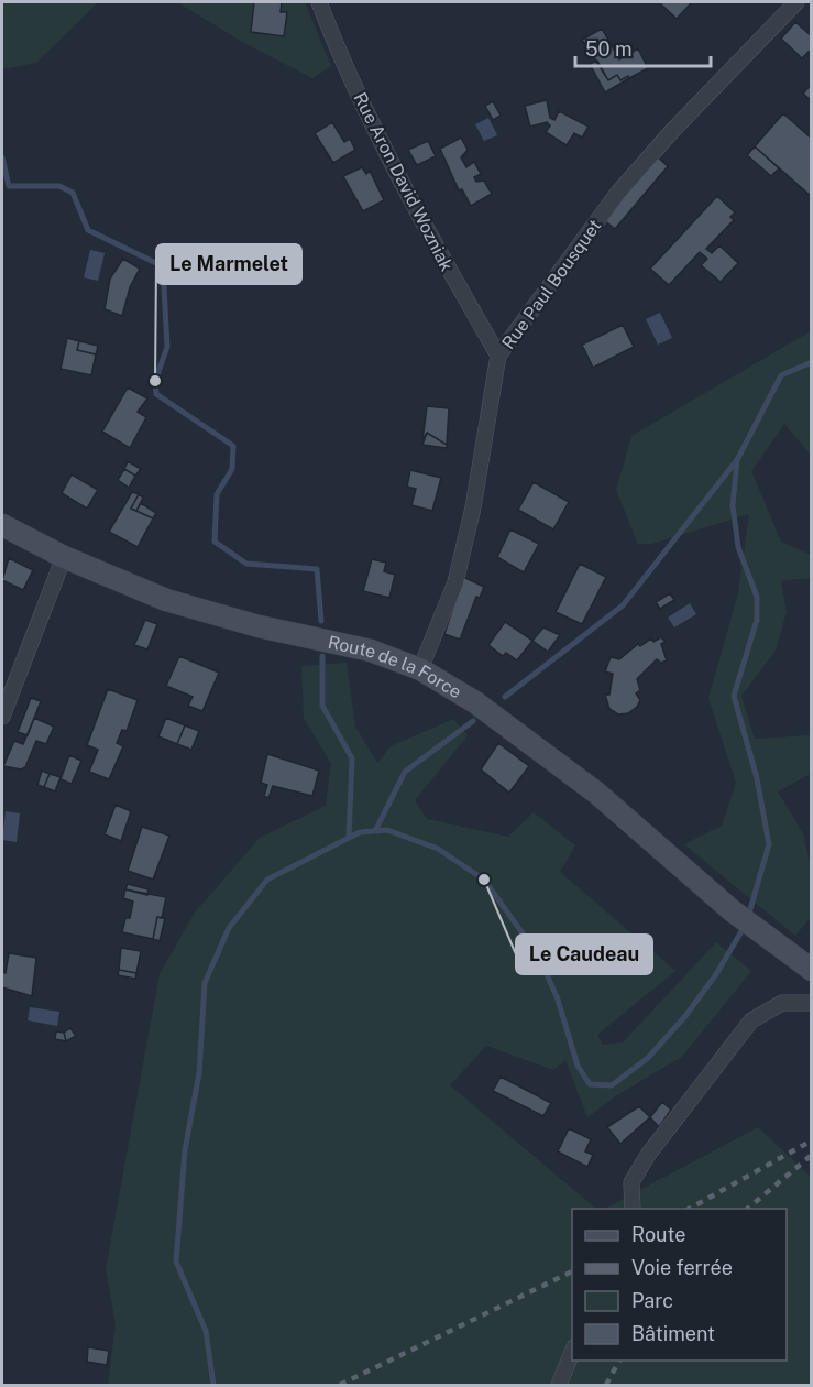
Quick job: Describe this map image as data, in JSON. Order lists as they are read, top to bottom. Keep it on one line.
{"streets":{"street":["Rue Aron David Wozniak","Rue Paul Bousquet","Route de la Force"]},"crossings":[["Rue Aron David Wozniak","Rue Paul Bousquet"],["Rue Paul Bousquet","Route de la Force"]],"places":["Le Marmelet","Le Caudeau"],"legend":["Route","Voie ferrée","Parc","Bâtiment"],"scale_bar":"50 m"}
